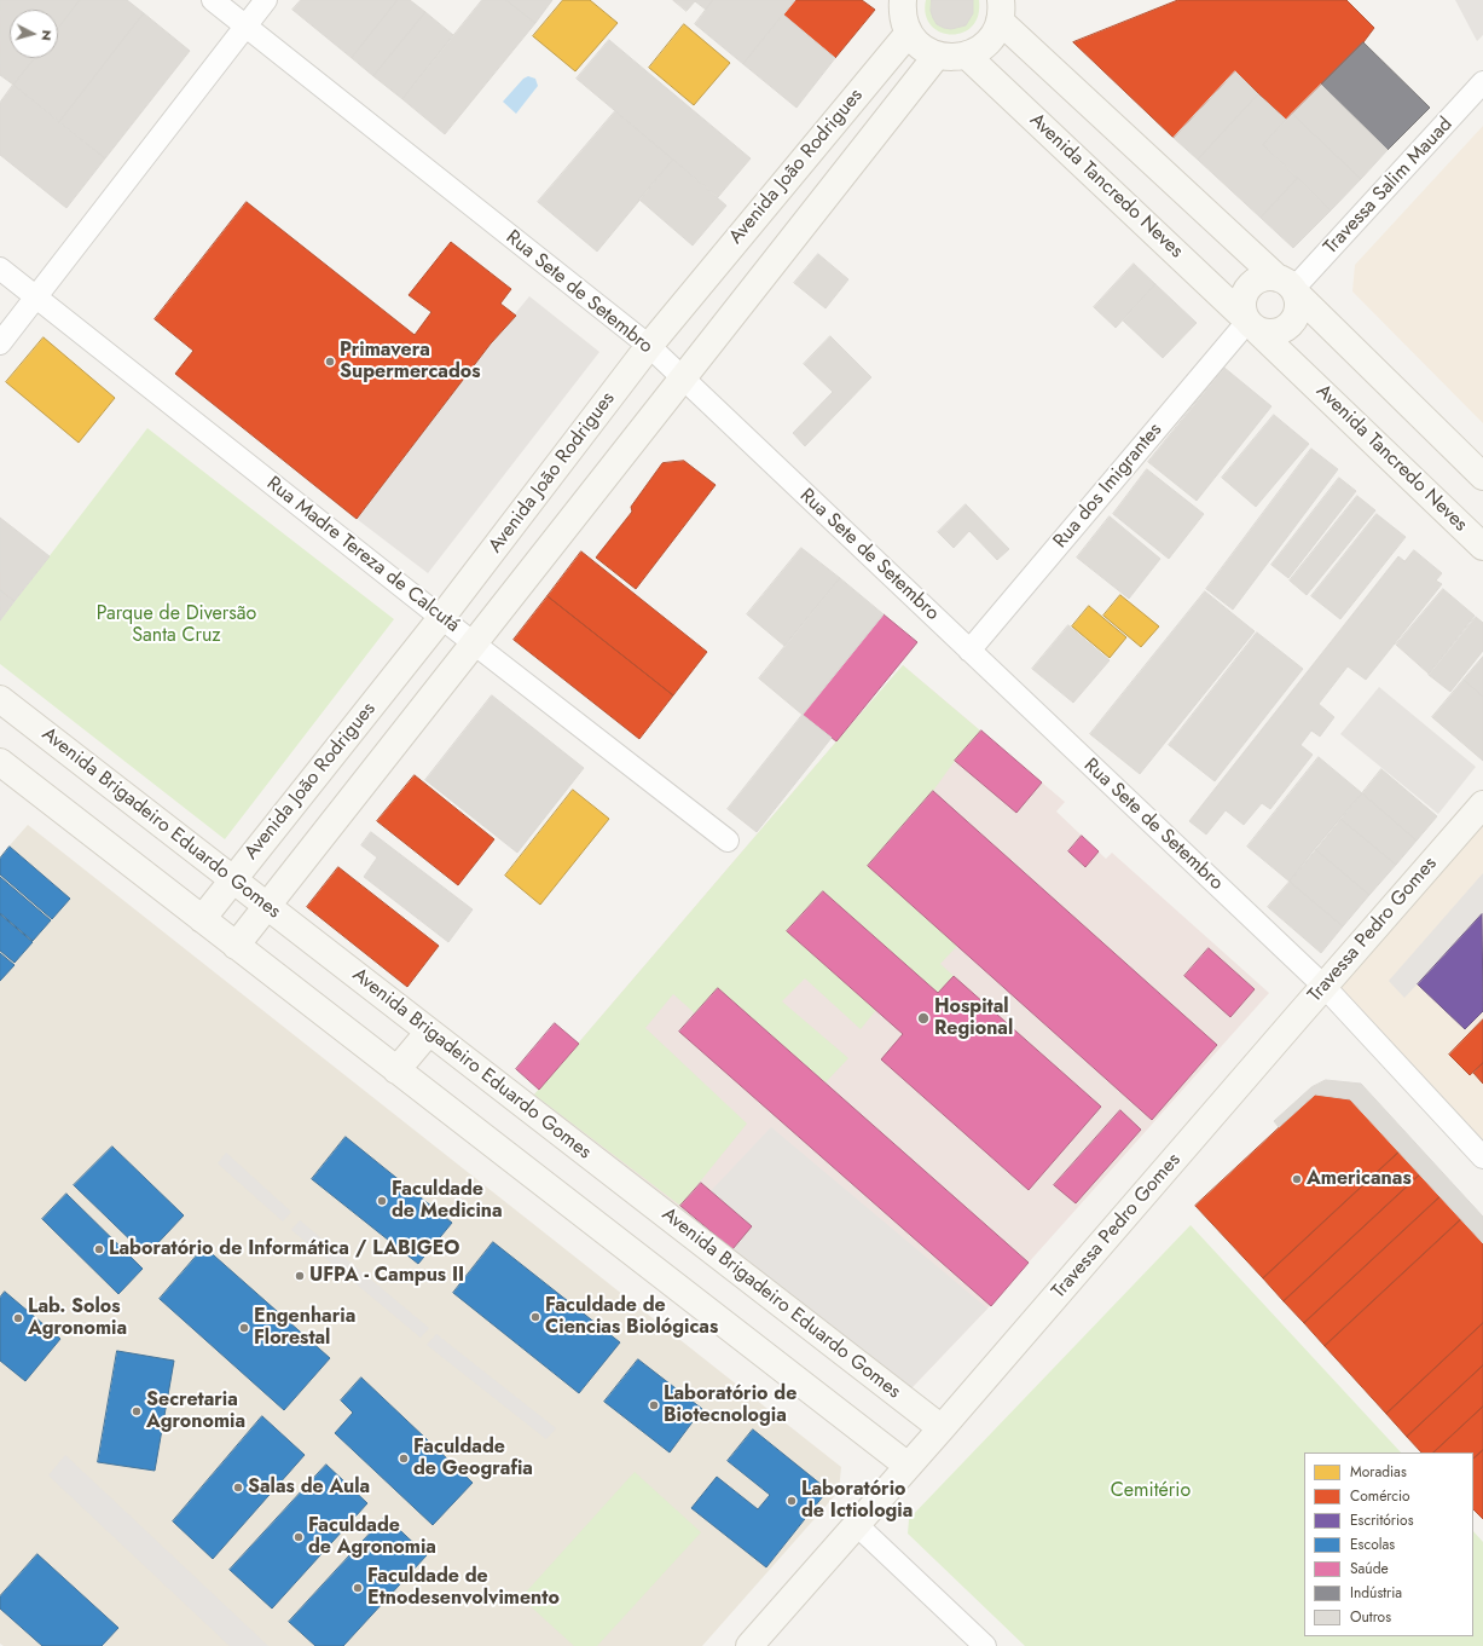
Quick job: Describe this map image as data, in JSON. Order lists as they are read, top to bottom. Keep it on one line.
{"streets":{"street":["Avenida João Rodrigues","Avenida Tancredo Neves","Travessa Salim Mauad","Rua Sete de Setembro","Rua dos Imigrantes","Rua Madre Tereza de Calcutá","Avenida Brigadeiro Eduardo Gomes","Travessa Pedro Gomes"]},"crossings":[["Avenida João Rodrigues","Rua Sete de Setembro"],["Avenida João Rodrigues","Rua Madre Tereza de Calcutá"],["Avenida João Rodrigues","Avenida Brigadeiro Eduardo Gomes"],["Avenida Tancredo Neves","Travessa Salim Mauad"],["Avenida Tancredo Neves","Rua dos Imigrantes"],["Travessa Salim Mauad","Rua dos Imigrantes"],["Rua Sete de Setembro","Rua dos Imigrantes"],["Rua Sete de Setembro","Travessa Pedro Gomes"],["Avenida Brigadeiro Eduardo Gomes","Travessa Pedro Gomes"]],"parks":["Parque de Diversão Santa Cruz","Cemitério"],"places":["Primavera Supermercados","Hospital Regional","Americanas","Faculdade de Medicina","Laboratório de Informática / LABIGEO","UFPA - Campus II","Faculdade de Ciencias Biológicas","Lab. Solos Agronomia","Engenharia Florestal","Laboratório de Biotecnologia","Secretaria Agronomia","Faculdade de Geografia","Salas de Aula","Laboratório de Ictiologia","Faculdade de Agronomia","Faculdade de Etnodesenvolvimento"],"legend":["Moradias","Comércio","Escritórios","Escolas","Saúde","Indústria","Outros"],"north":"right"}
